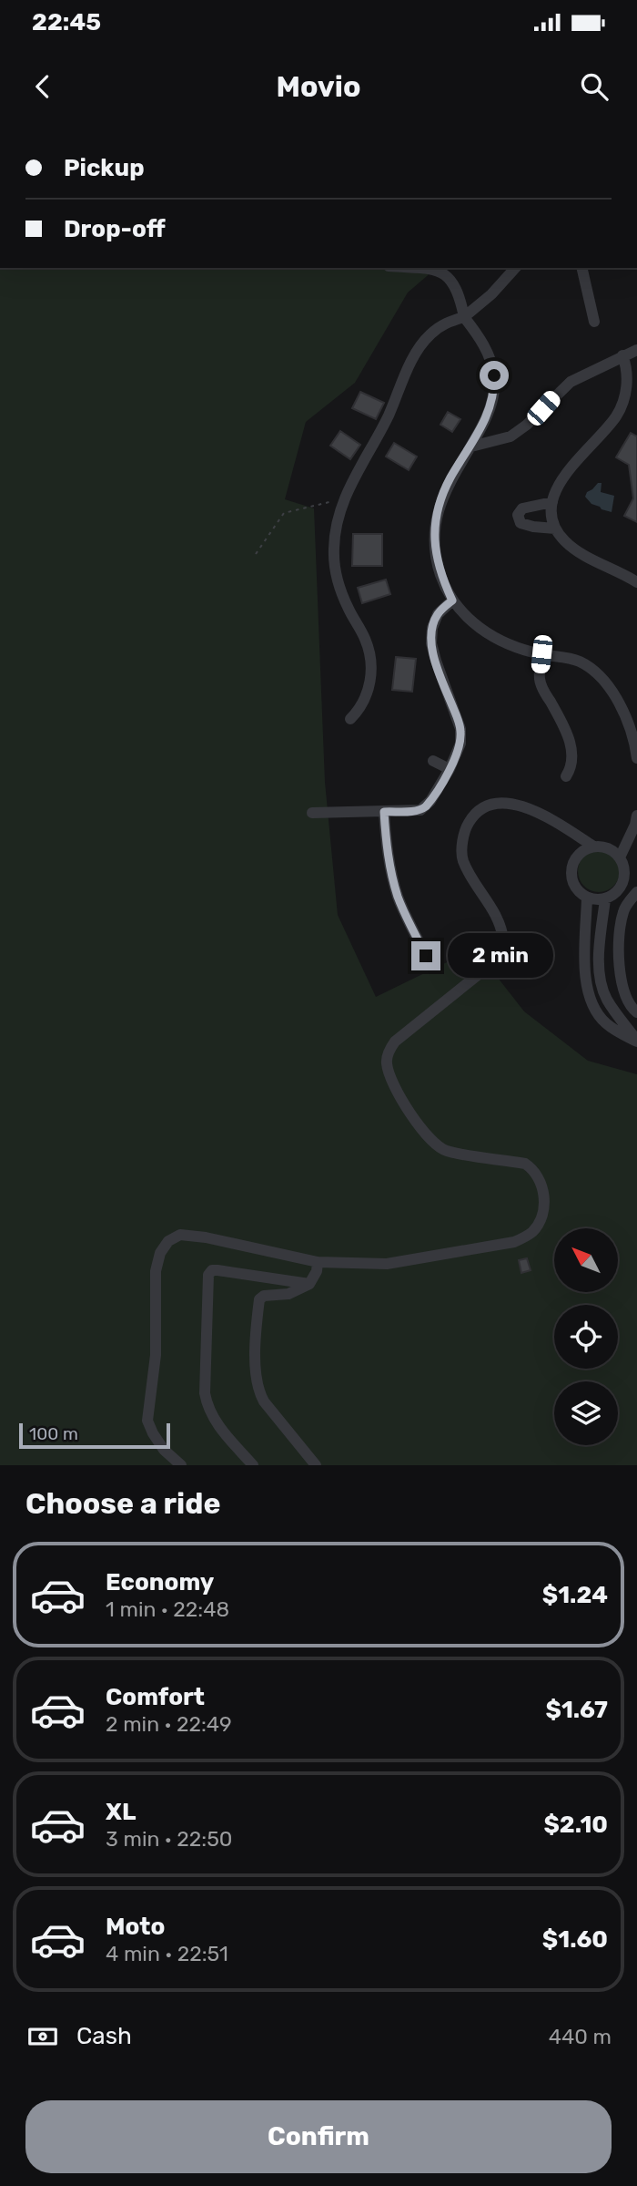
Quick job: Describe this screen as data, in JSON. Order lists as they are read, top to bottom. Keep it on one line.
{"scale_bar":"100 m","north":"top left","page":{"status":"22:45","header":"Movio","banner":["Pickup","Drop-off"],"bubble":"2 min","scale":"100 m","heading":"Choose a ride","list":[{"name":"Economy","note":"1 min · 22:48","value":"$1.24"},{"name":"Comfort","note":"2 min · 22:49","value":"$1.67"},{"name":"XL","note":"3 min · 22:50","value":"$2.10"},{"name":"Moto","note":"4 min · 22:51","value":"$1.60"}],"pay":["Cash","440 m"],"buttons":"Confirm"}}
